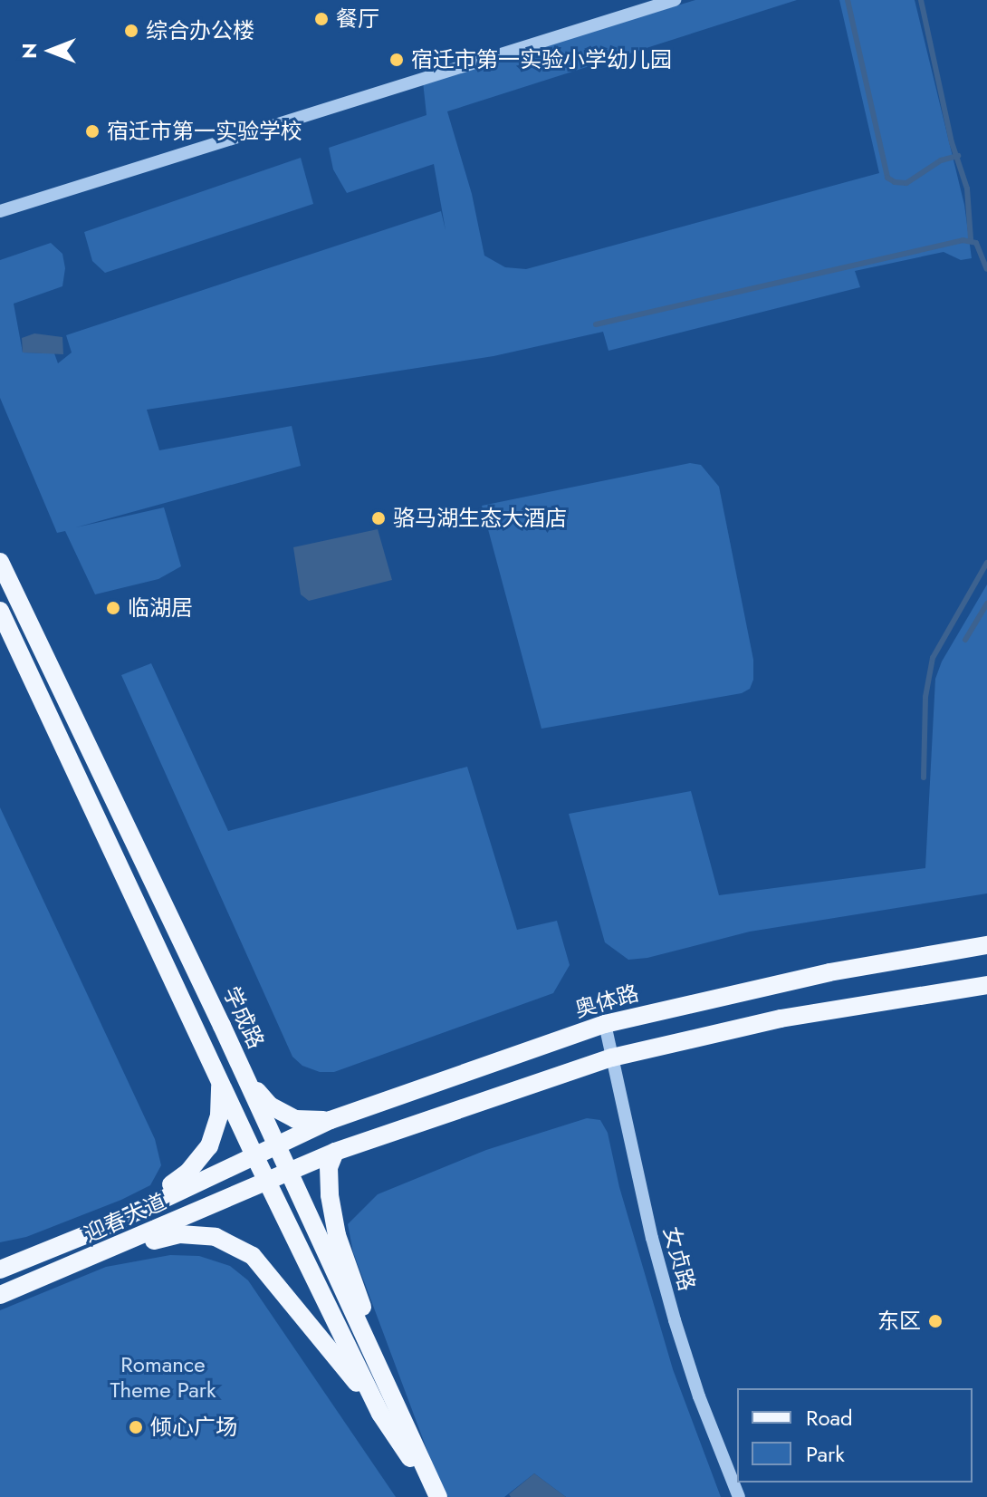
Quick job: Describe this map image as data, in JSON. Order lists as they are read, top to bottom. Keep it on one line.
{"streets":{"main road":["奥体路","学成路","迎春大道"],"street":["女贞路"]},"crossings":[["奥体路","学成路"],["奥体路","迎春大道"],["奥体路","女贞路"],["学成路","迎春大道"]],"parks":["Romance Theme Park"],"places":["餐厅","综合办公楼","宿迁市第一实验小学幼儿园","宿迁市第一实验学校","骆马湖生态大酒店","临湖居","东区","倾心广场"],"legend":["Road","Park"],"north":"left"}
